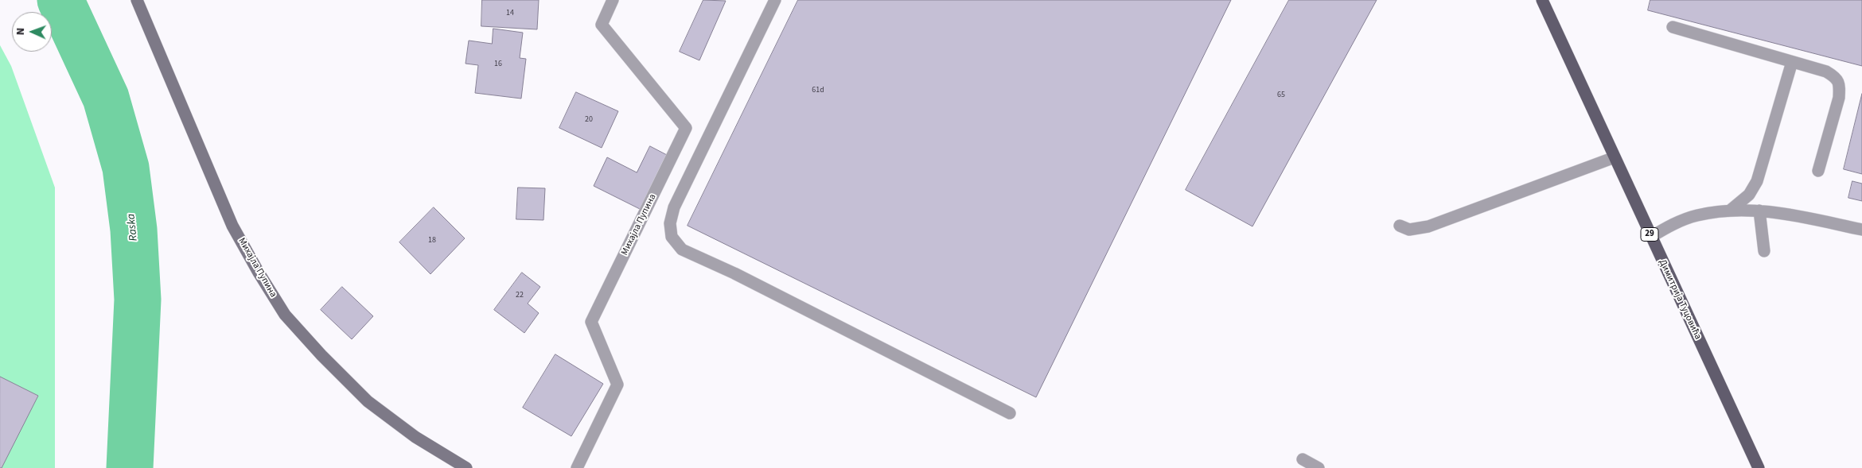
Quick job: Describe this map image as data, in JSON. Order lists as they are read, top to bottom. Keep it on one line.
{"streets":{"main road":["29","Димитрија Туцовића"],"street":["Михајла Пупина"]},"water":["Raska"],"house_numbers":["14","16","61d","65","20","18","22"],"north":"left"}
